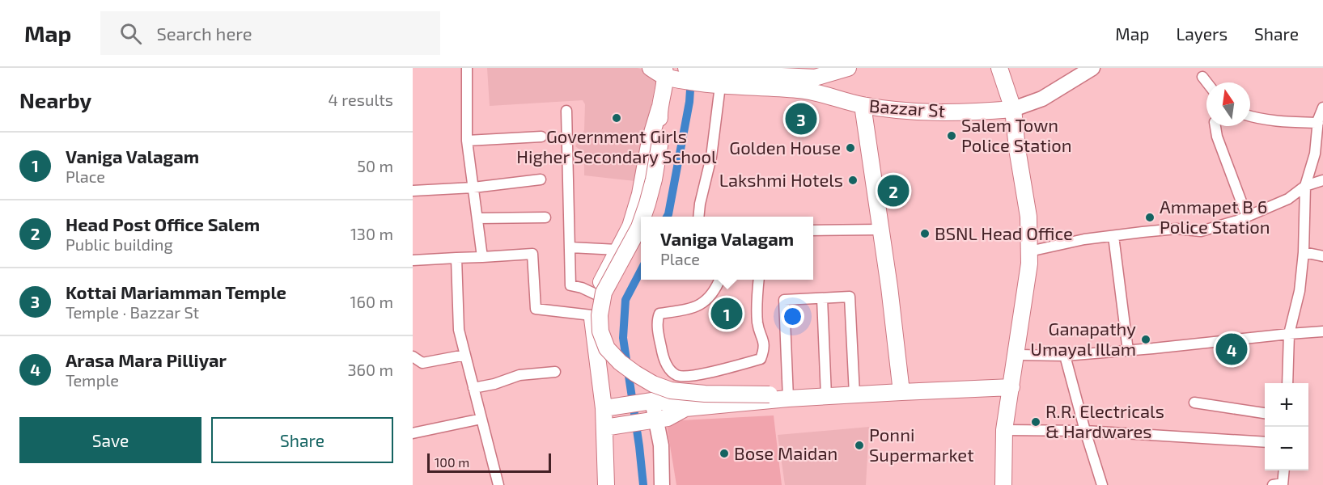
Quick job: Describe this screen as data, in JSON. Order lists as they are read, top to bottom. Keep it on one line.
{"streets":{"main road":["Bazzar St"]},"places":["Government Girls Higher Secondary School","Salem Town Police Station","Golden House","Lakshmi Hotels","Ammapet B 6 Police Station","BSNL Head Office","Ganapathy Umayal Illam","R.R. Electricals & Hardwares","Ponni Supermarket","Bose Maidan"],"scale_bar":"100 m","north":"top","page":{"header":"Map","search":"Search here","nav":["Map","Layers","Share"],"heading":["Nearby","4 results"],"pins":["3","2","1","4"],"list":[{"mark":"1","name":"Vaniga Valagam","note":"Place","value":"50 m"},{"mark":"2","name":"Head Post Office Salem","note":"Public building","value":"130 m"},{"mark":"3","name":"Kottai Mariamman Temple","note":"Temple · Bazzar St","value":"160 m"},{"mark":"4","name":"Arasa Mara Pilliyar","note":"Temple","value":"360 m"}],"popup":["Vaniga Valagam","Place"],"map_buttons":["+","−"],"buttons":["Save","Share"],"scale":"100 m"}}
